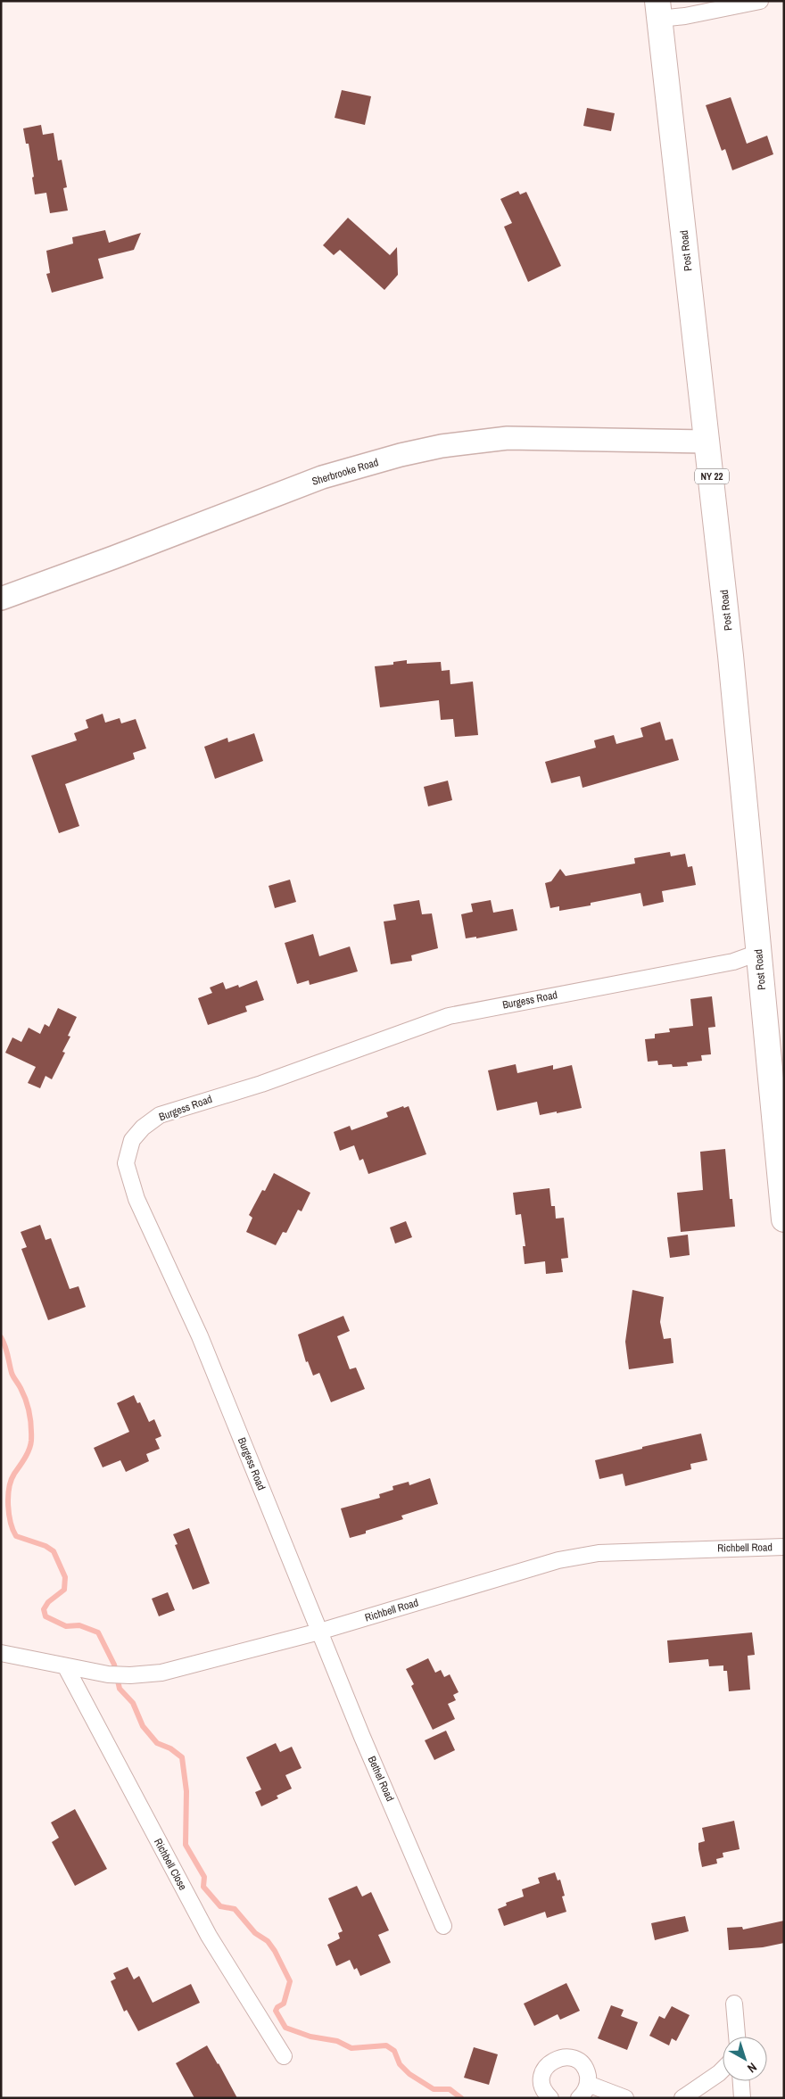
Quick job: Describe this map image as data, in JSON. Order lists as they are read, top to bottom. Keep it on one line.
{"streets":{"main road":["Post Road","NY 22"],"street":["Sherbrooke Road","Burgess Road","Richbell Road","Bethel Road","Richbell Close"]},"crossings":[["Post Road","Sherbrooke Road"],["Post Road","Burgess Road"],["Burgess Road","Richbell Road"],["Burgess Road","Bethel Road"],["Richbell Road","Bethel Road"],["Richbell Road","Richbell Close"]],"north":"bottom right"}
